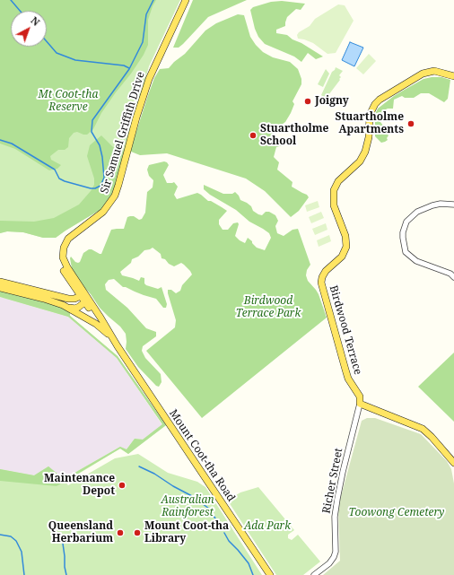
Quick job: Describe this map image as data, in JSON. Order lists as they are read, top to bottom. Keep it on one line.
{"streets":{"main road":["Sir Samuel Griffith Drive","Birdwood Terrace","Mount Coot-tha Road"],"street":["Richer Street"]},"crossings":[["Sir Samuel Griffith Drive","Mount Coot-tha Road"],["Birdwood Terrace","Richer Street"]],"parks":["Mt Coot-tha Reserve","Birdwood Terrace Park","Australian Rainforest","Toowong Cemetery","Ada Park"],"places":["Joigny","Stuartholme Apartments","Stuartholme School","Maintenance Depot","Queensland Herbarium","Mount Coot-tha Library"],"north":"top right"}
